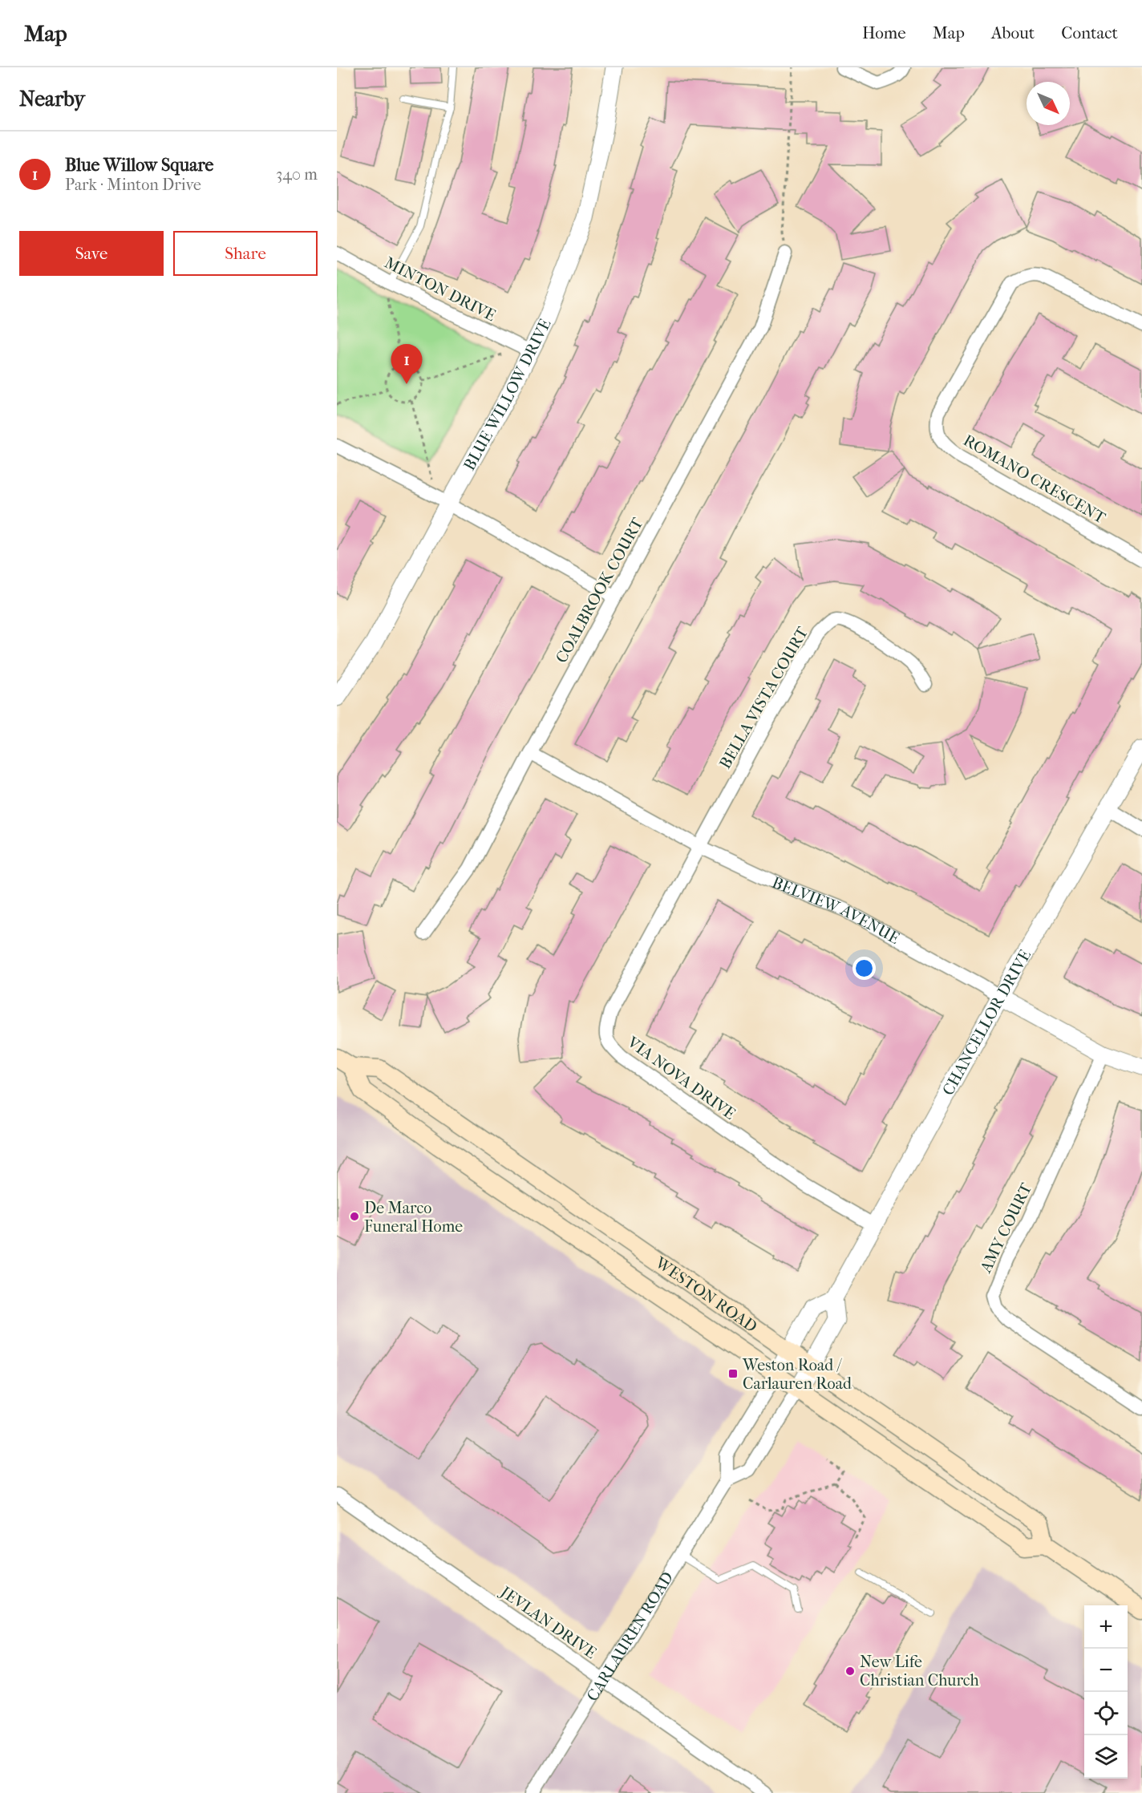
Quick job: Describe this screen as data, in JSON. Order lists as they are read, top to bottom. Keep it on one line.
{"streets":{"main road":["WESTON ROAD"],"street":["MINTON DRIVE","BLUE WILLOW DRIVE","ROMANO CRESCENT","COALBROOK COURT","BELLA VISTA COURT","BELVIEW AVENUE","CHANCELLOR DRIVE","VIA NOVA DRIVE","AMY COURT","JEVLAN DRIVE","CARLAUREN ROAD"]},"crossings":[["MINTON DRIVE","BLUE WILLOW DRIVE"],["COALBROOK COURT","BELVIEW AVENUE"],["BELLA VISTA COURT","BELVIEW AVENUE"],["BELLA VISTA COURT","VIA NOVA DRIVE"],["BELVIEW AVENUE","CHANCELLOR DRIVE"],["BELVIEW AVENUE","VIA NOVA DRIVE"],["BELVIEW AVENUE","AMY COURT"],["CHANCELLOR DRIVE","VIA NOVA DRIVE"],["JEVLAN DRIVE","CARLAUREN ROAD"]],"places":{"other":["De Marco Funeral Home","New Life Christian Church"],"transit":["Weston Road / Carlauren Road"]},"north":"bottom right","page":{"header":"Map","nav":["Home","Map","About","Contact"],"heading":"Nearby","list":[{"mark":"1","name":"Blue Willow Square","note":"Park · Minton Drive","value":"340 m"}],"buttons":["Save","Share"],"pins":"1","map_buttons":["+","−"]}}
